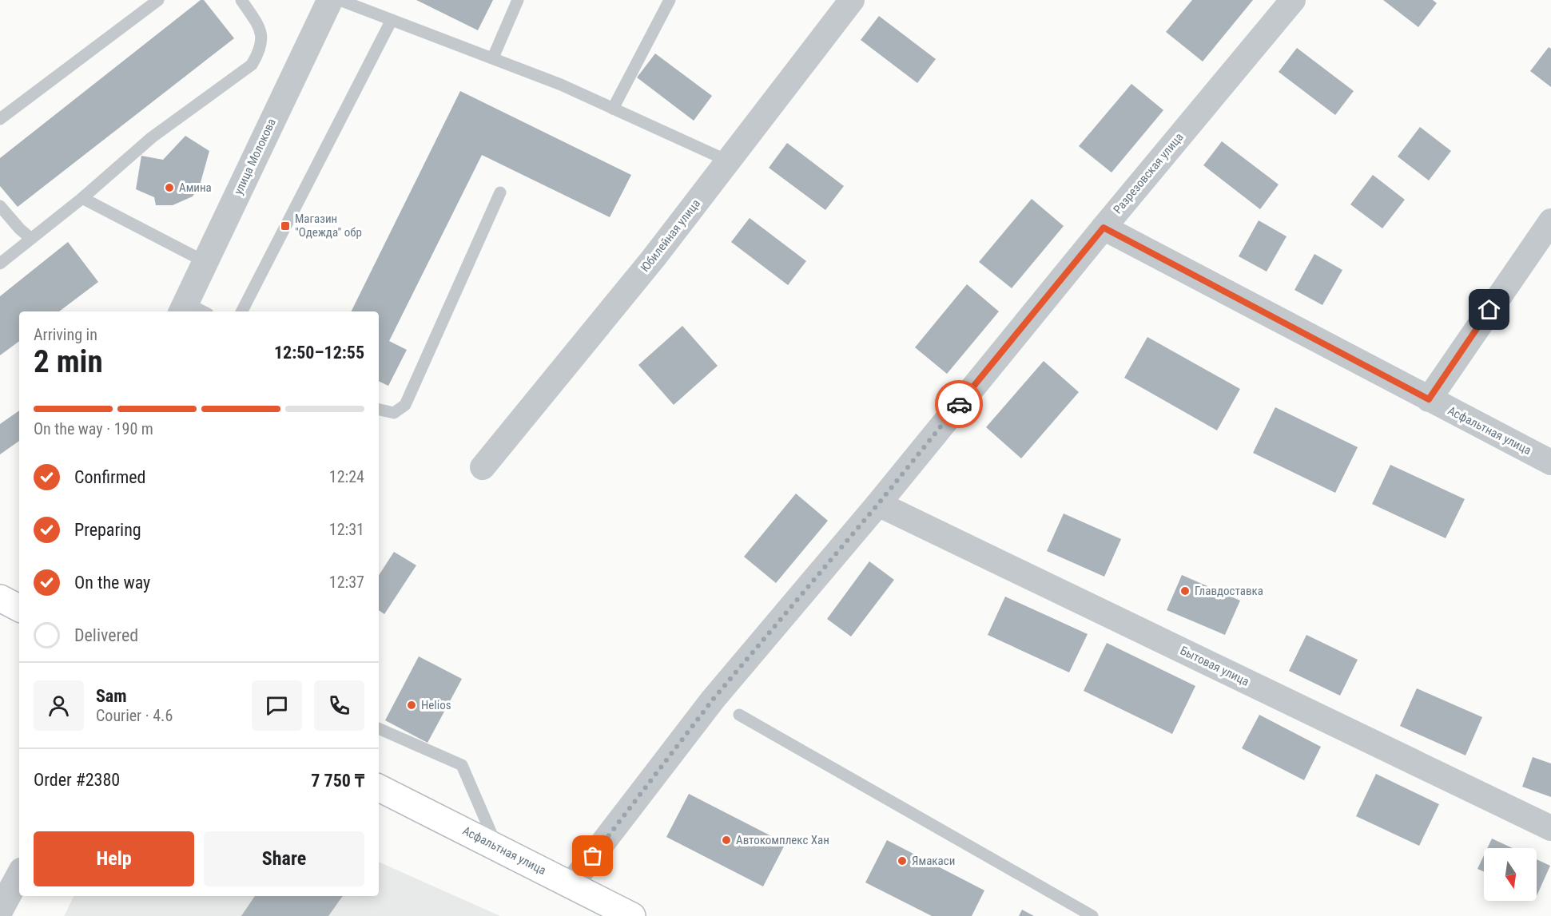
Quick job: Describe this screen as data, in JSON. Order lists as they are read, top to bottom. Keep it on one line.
{"streets":{"main road":["Асфальтная улица"],"street":["улица Молокова","Разрезовская улица","Юбилейная улица","Бытовая улица"]},"crossings":[["Разрезовская улица","Асфальтная улица"],["Разрезовская улица","Бытовая улица"]],"places":{"other":["Амина","Главдоставка","Helios","Автокомплекс Хан","Ямакаси"],"transit":["Магазин \"Одежда\" обр"]},"north":"bottom","page":{"heading":["2 min","Arriving in","12:50–12:55"],"panel":["Sam","Courier · 4.6","Order #2380","7 750 ₸"],"bar":"On the way · 190 m","list":[["Confirmed","12:24"],["Preparing","12:31"],["On the way","12:37"],"Delivered"],"buttons":["Help","Share"]}}
